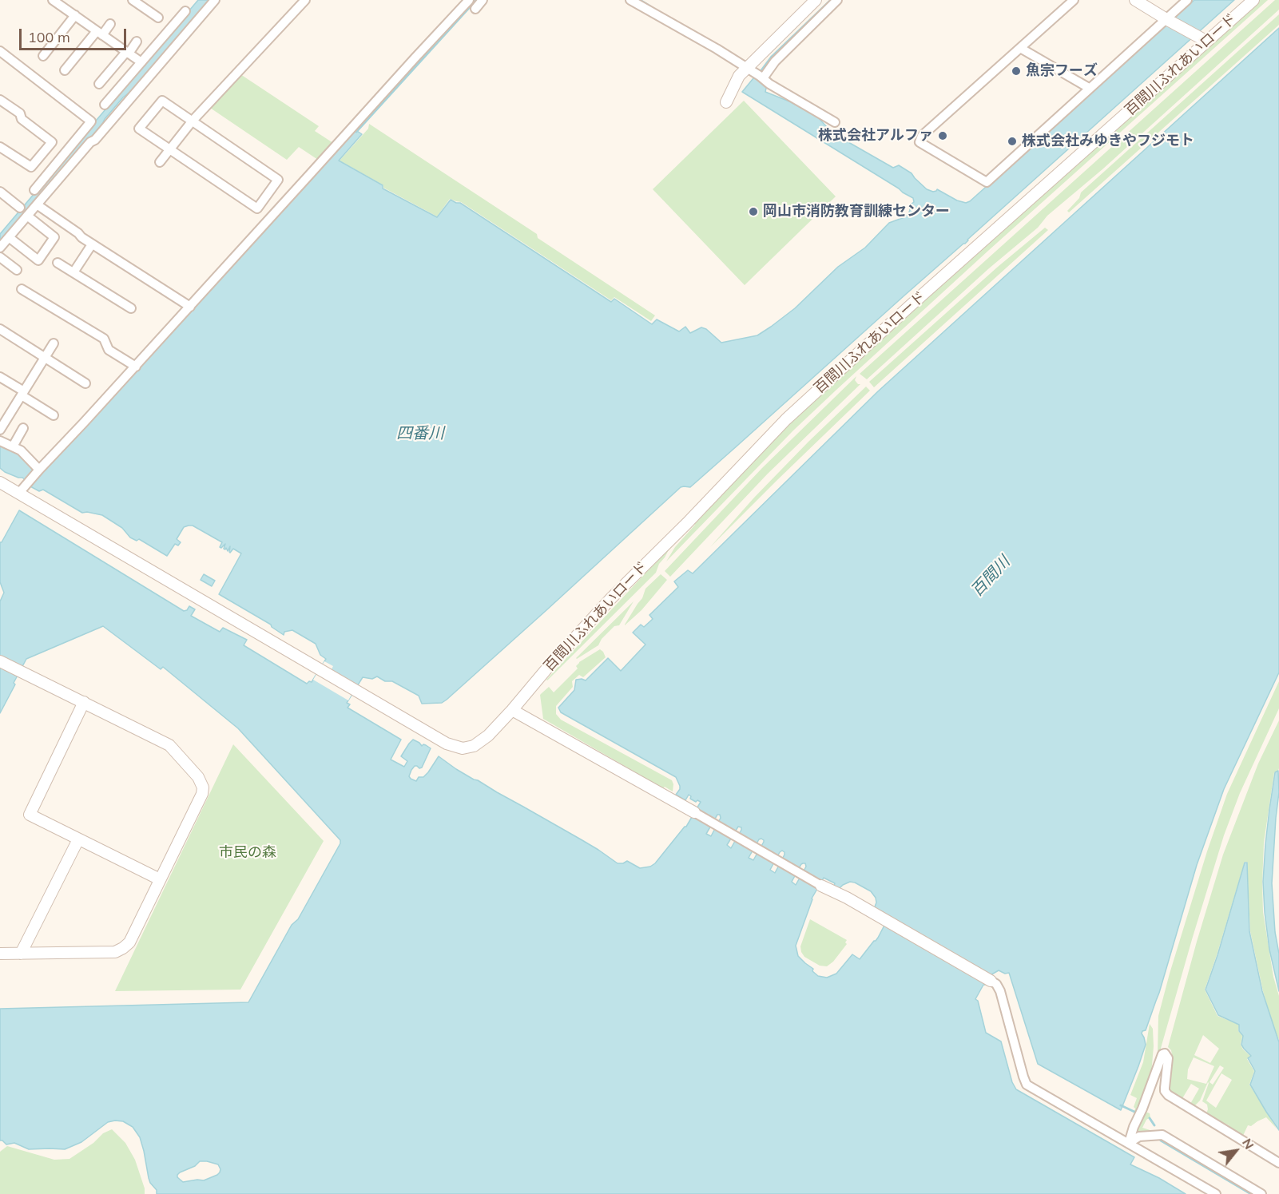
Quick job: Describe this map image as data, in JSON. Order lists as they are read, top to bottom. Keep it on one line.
{"streets":{"street":["百間川ふれあいロード"]},"water":["四番川","百間川"],"parks":["市民の森"],"places":["魚宗フーズ","株式会社アルファ","株式会社みゆきやフジモト","岡山市消防教育訓練センター"],"scale_bar":"100 m","north":"top right"}
